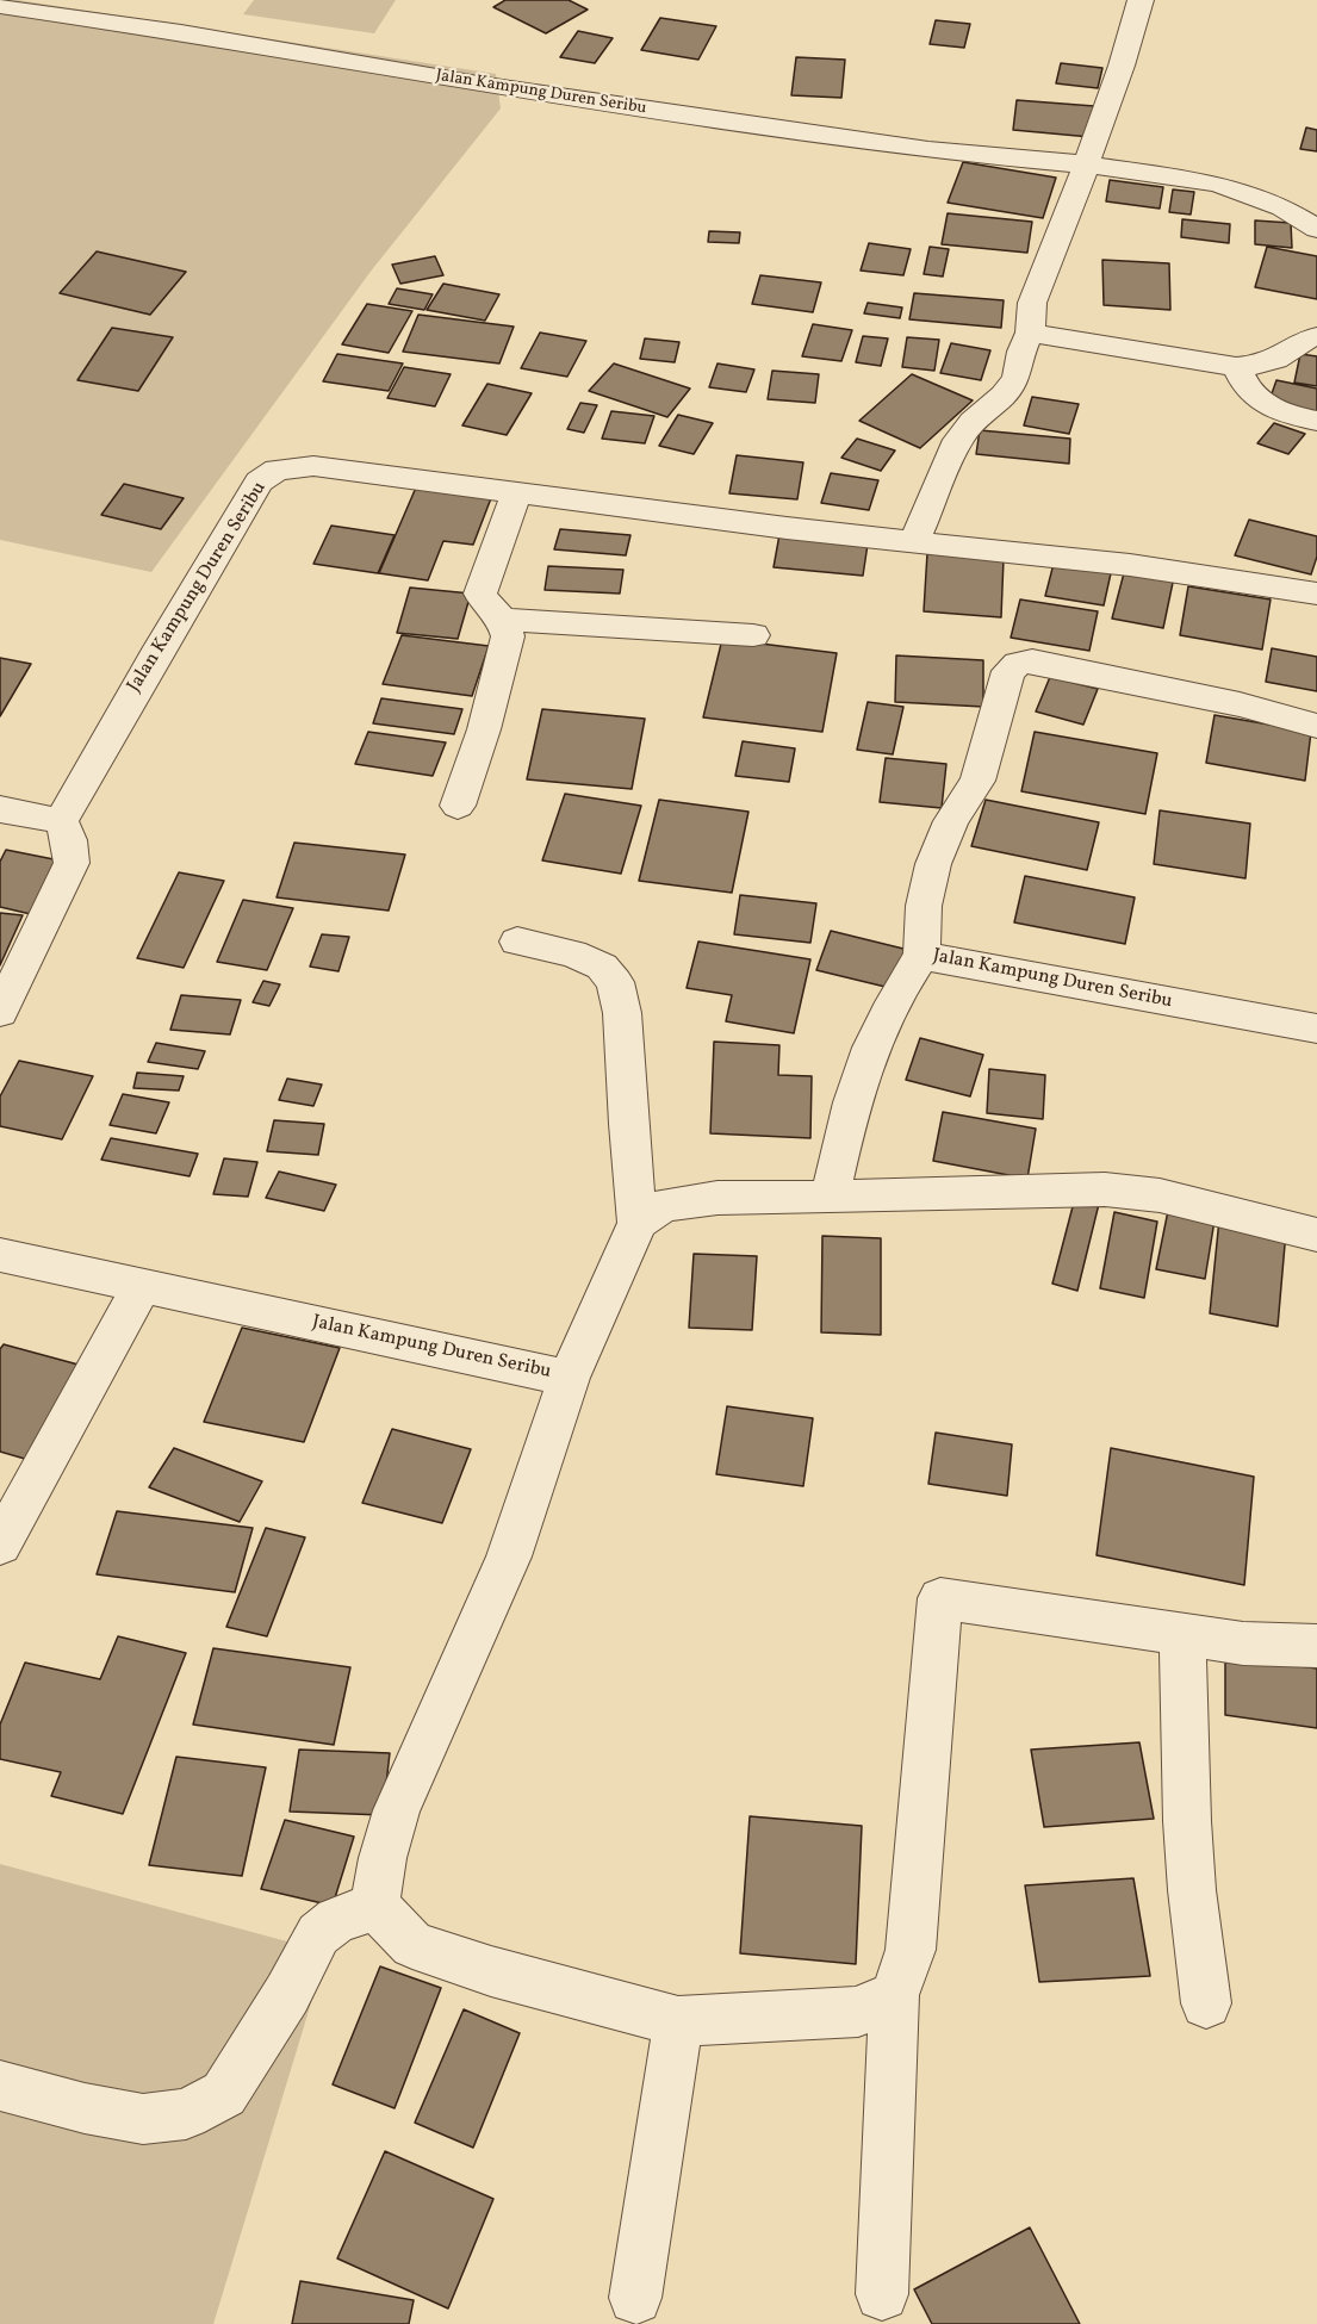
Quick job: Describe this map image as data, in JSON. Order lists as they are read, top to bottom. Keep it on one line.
{"streets":{"street":["Jalan Kampung Duren Seribu"]}}
